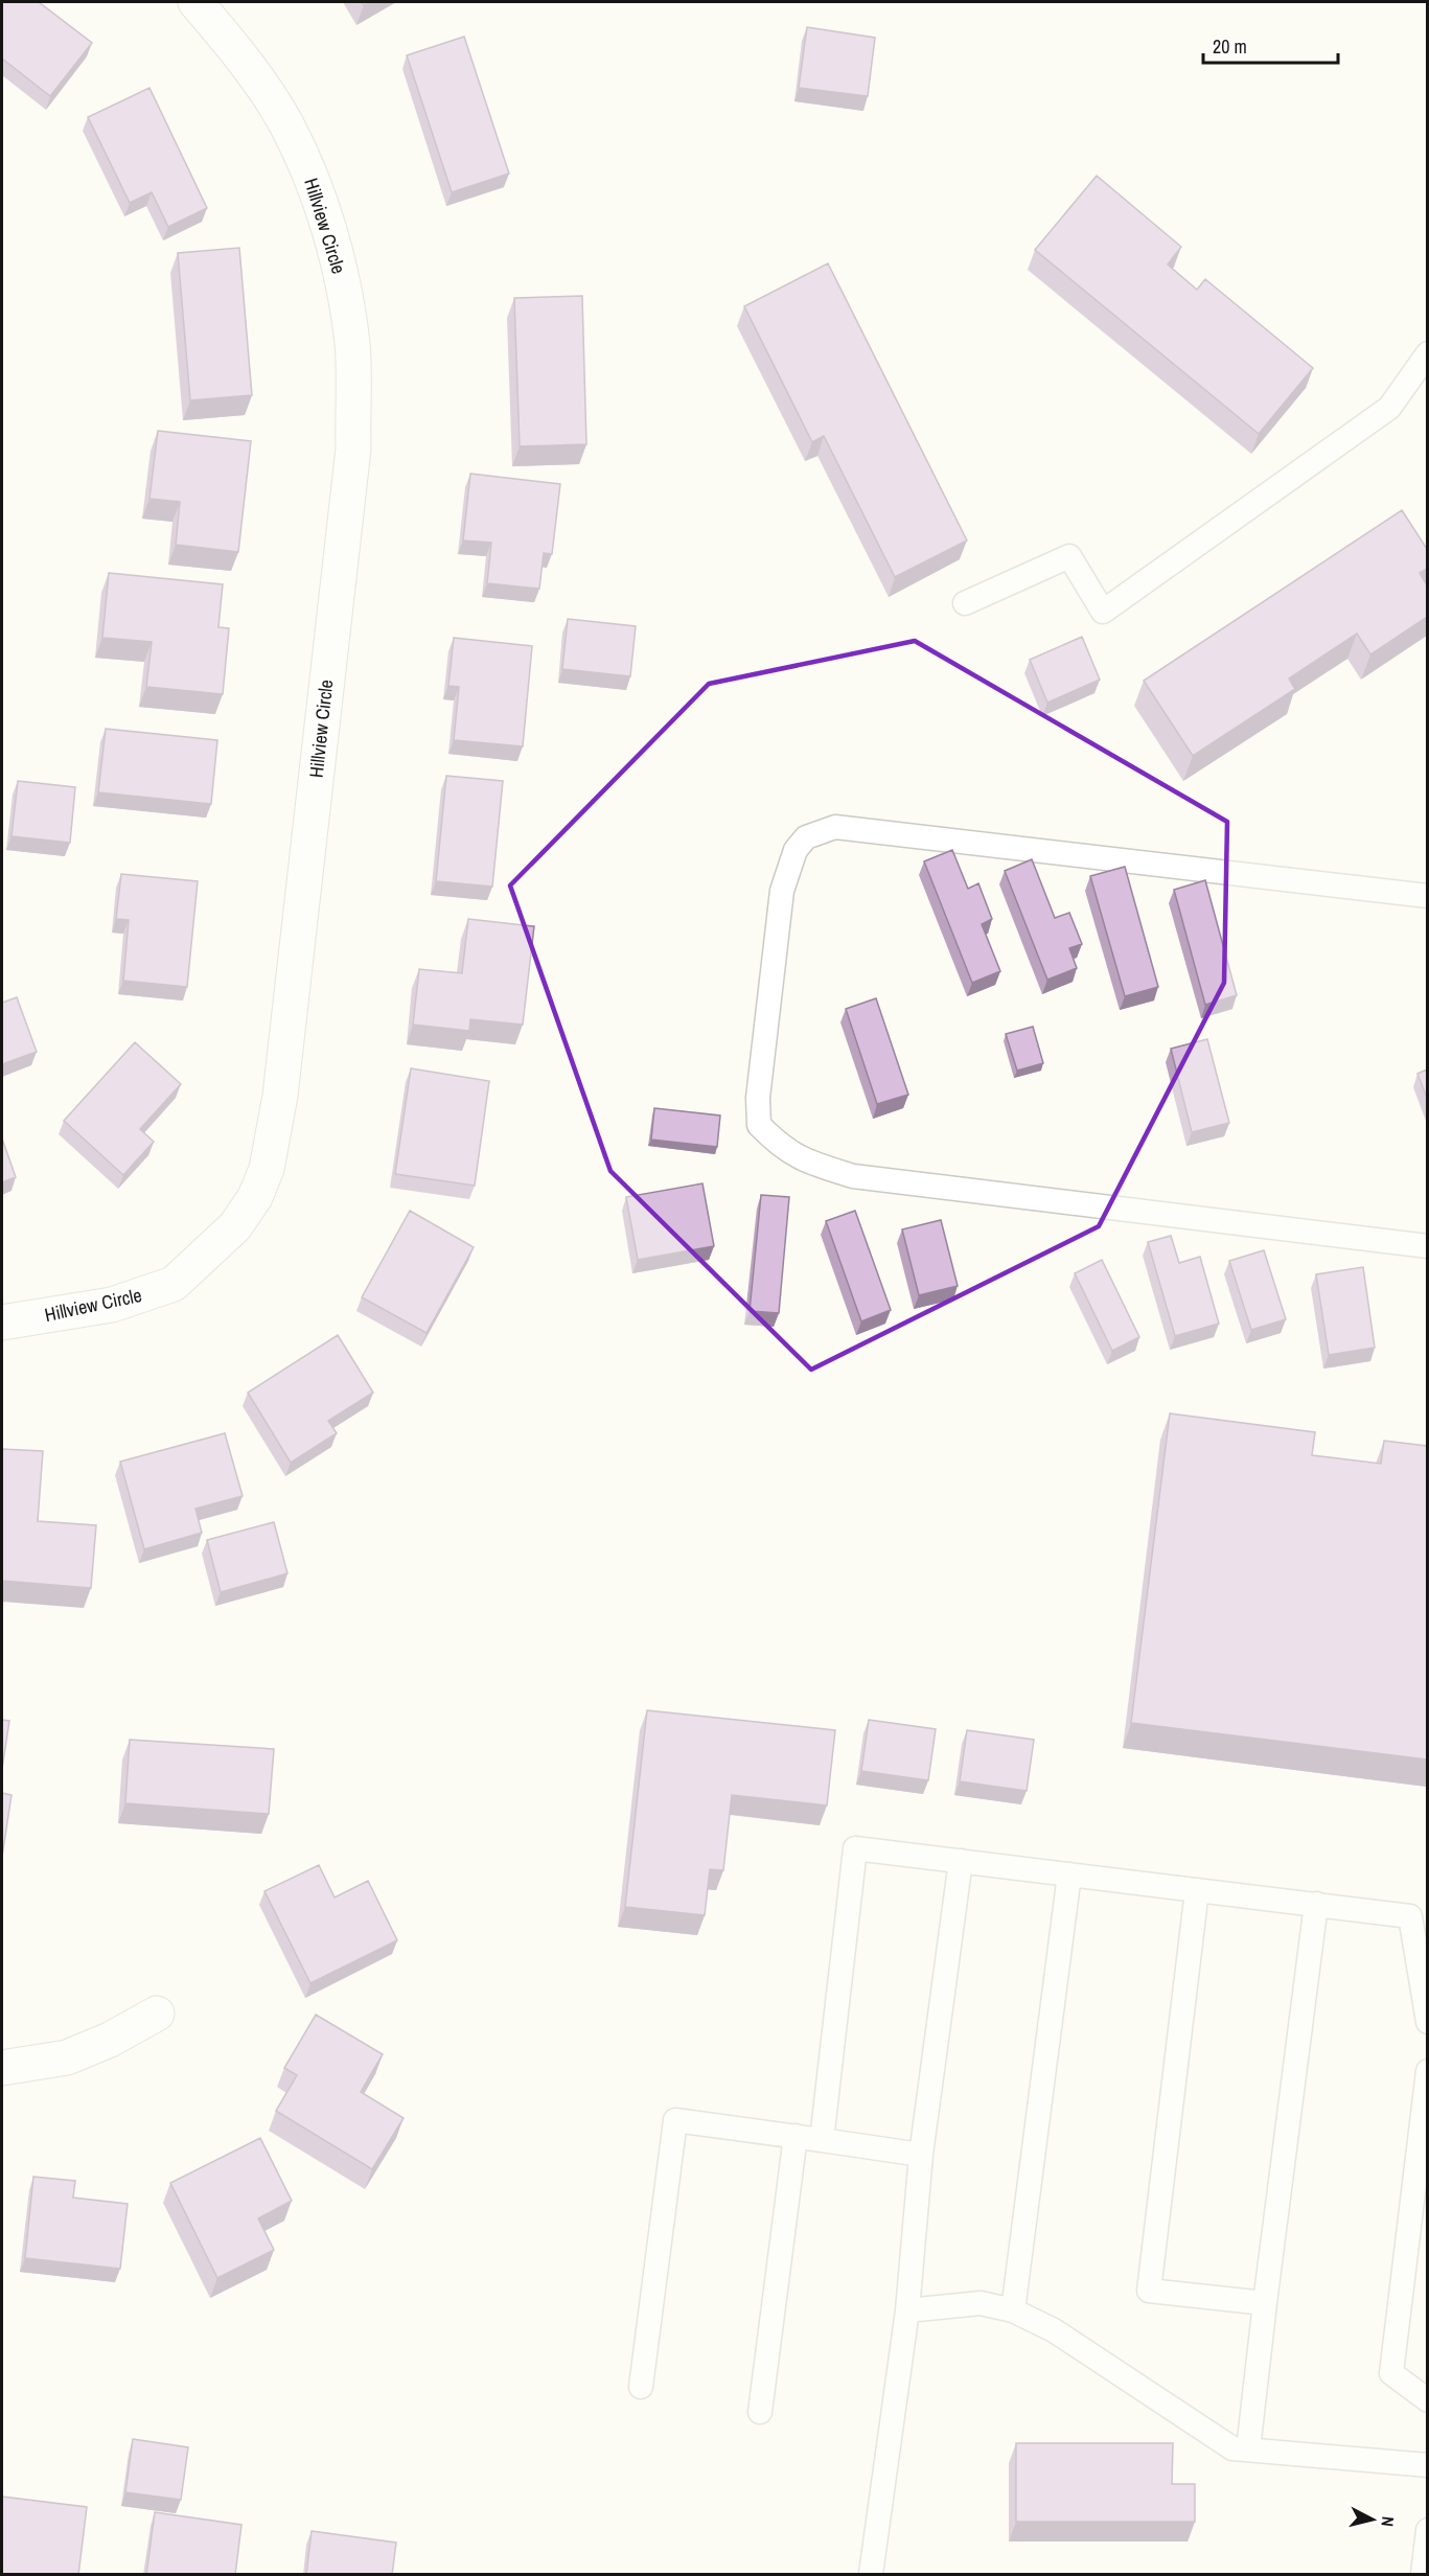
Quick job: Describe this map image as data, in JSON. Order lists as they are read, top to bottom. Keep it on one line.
{"streets":{"street":["Hillview Circle"]},"scale_bar":"20 m","north":"right"}
